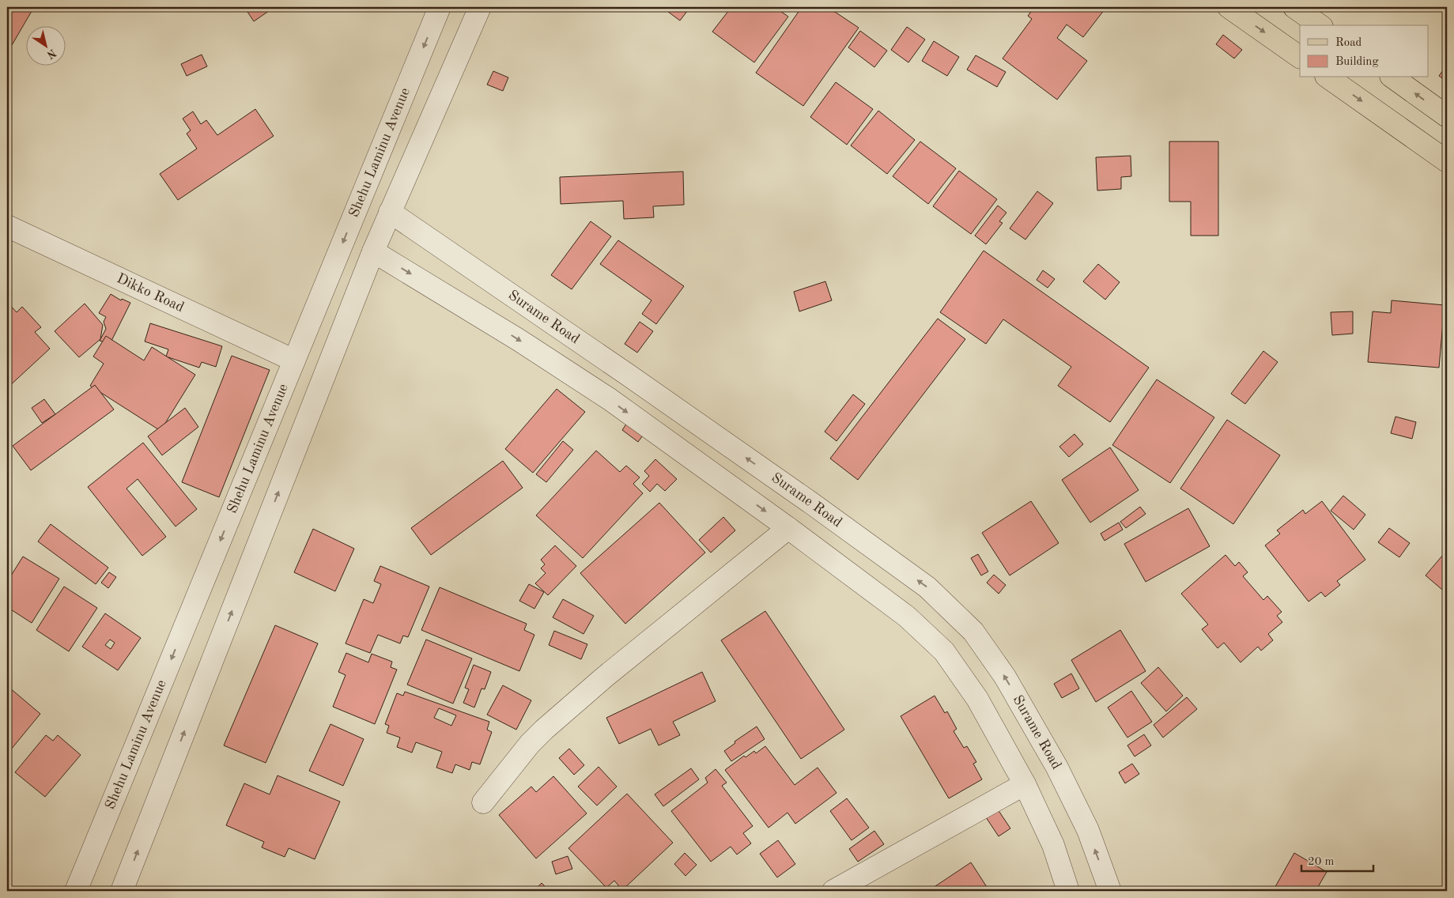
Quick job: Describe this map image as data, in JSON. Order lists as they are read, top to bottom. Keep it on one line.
{"streets":{"street":["Shehu Laminu Avenue","Dikko Road","Surame Road"]},"crossings":[["Shehu Laminu Avenue","Dikko Road"]],"legend":["Road","Building"],"scale_bar":"20 m","north":"bottom right"}
